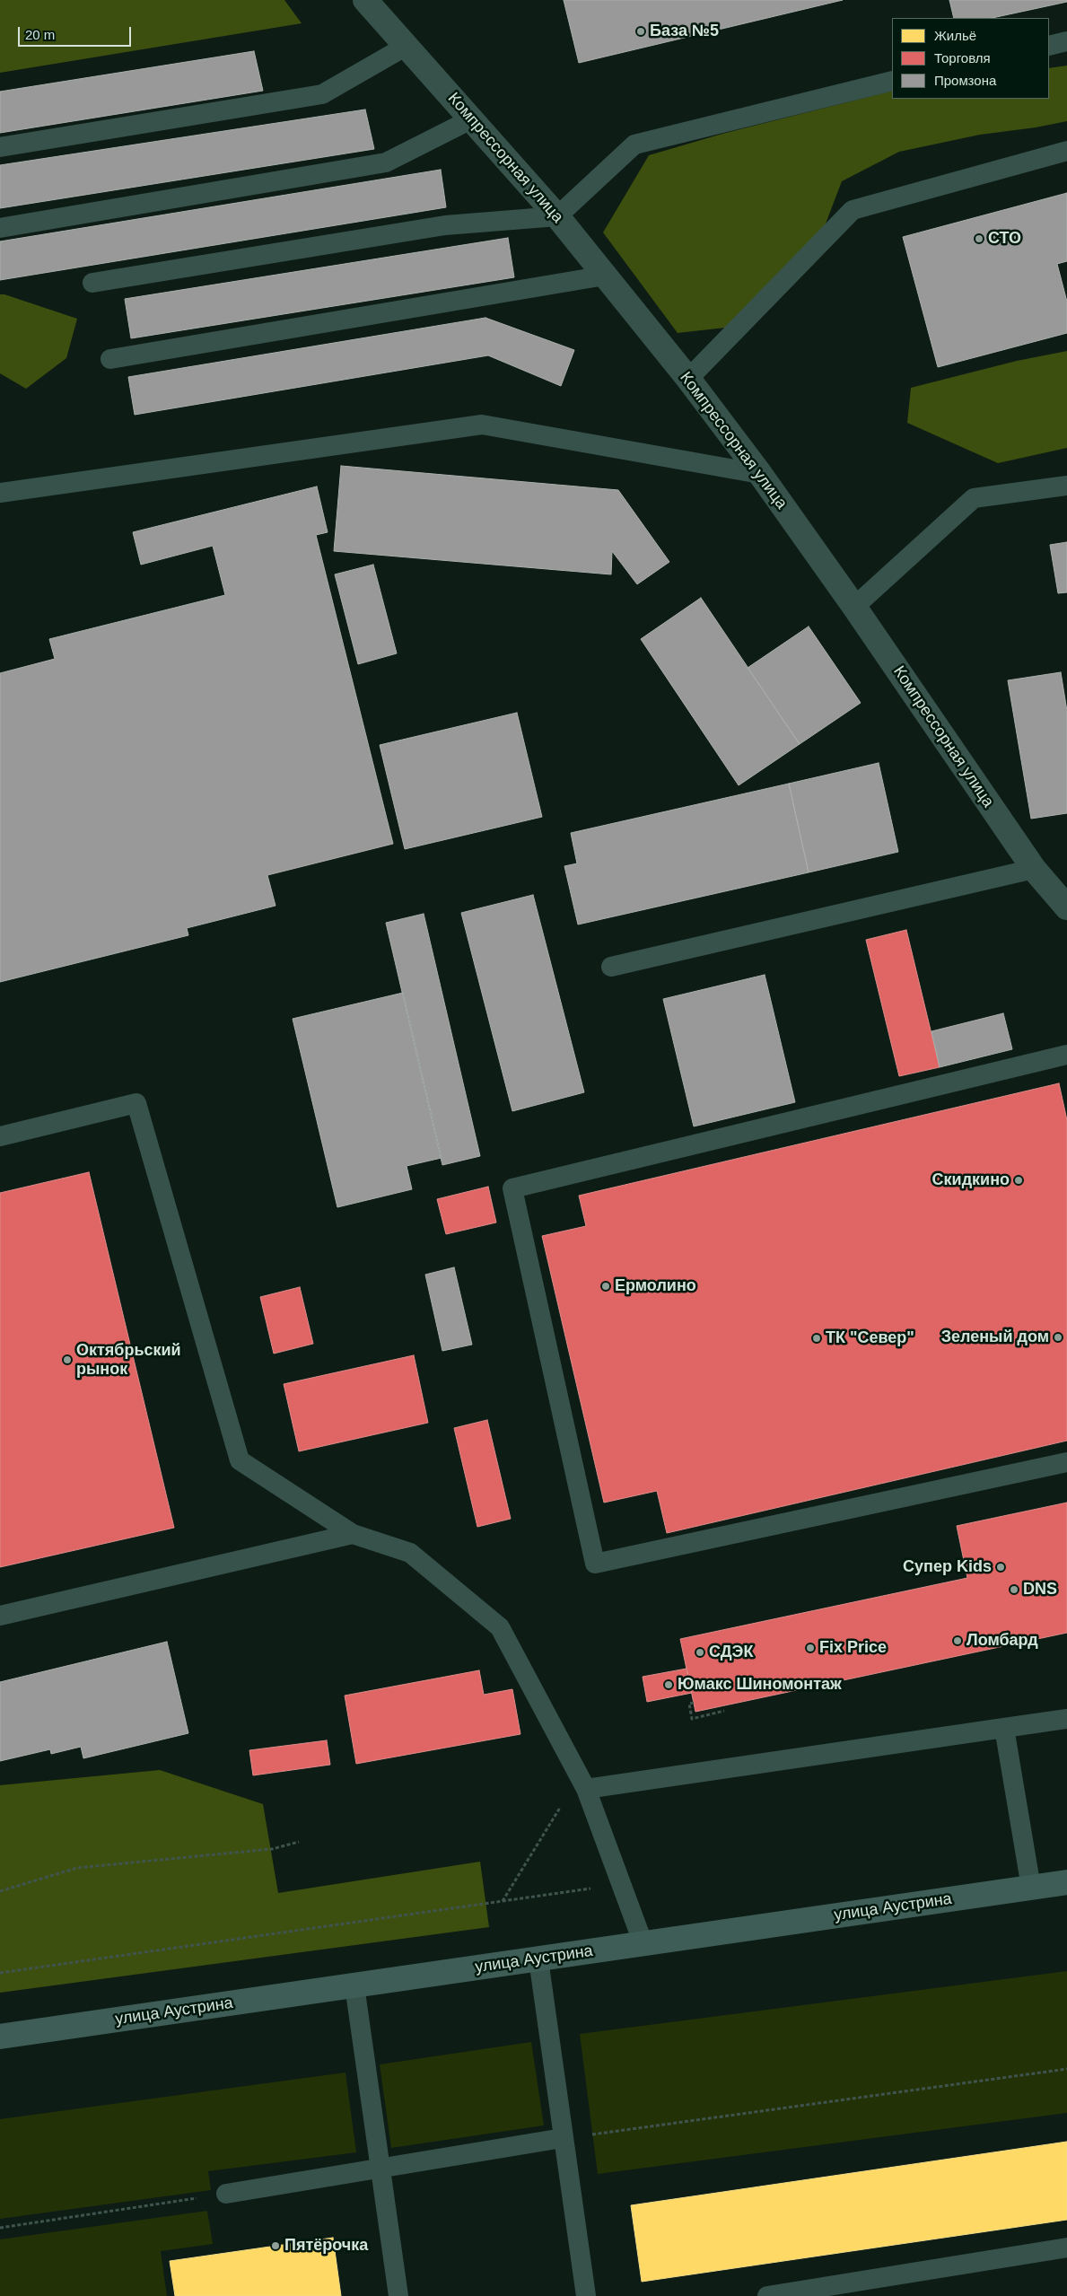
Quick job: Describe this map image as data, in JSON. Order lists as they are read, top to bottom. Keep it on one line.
{"streets":{"main road":["улица Аустрина"],"street":["Компрессорная улица"]},"places":["База №5","СТО","Скидкино","Ермолино","Зеленый дом","ТК \"Север\"","Октябрьский рынок","Супер Kids","DNS","Ломбард","Fix Price","СДЭК","Юмакс Шиномонтаж","Пятёрочка"],"legend":["Жильё","Торговля","Промзона"],"scale_bar":"20 m"}
